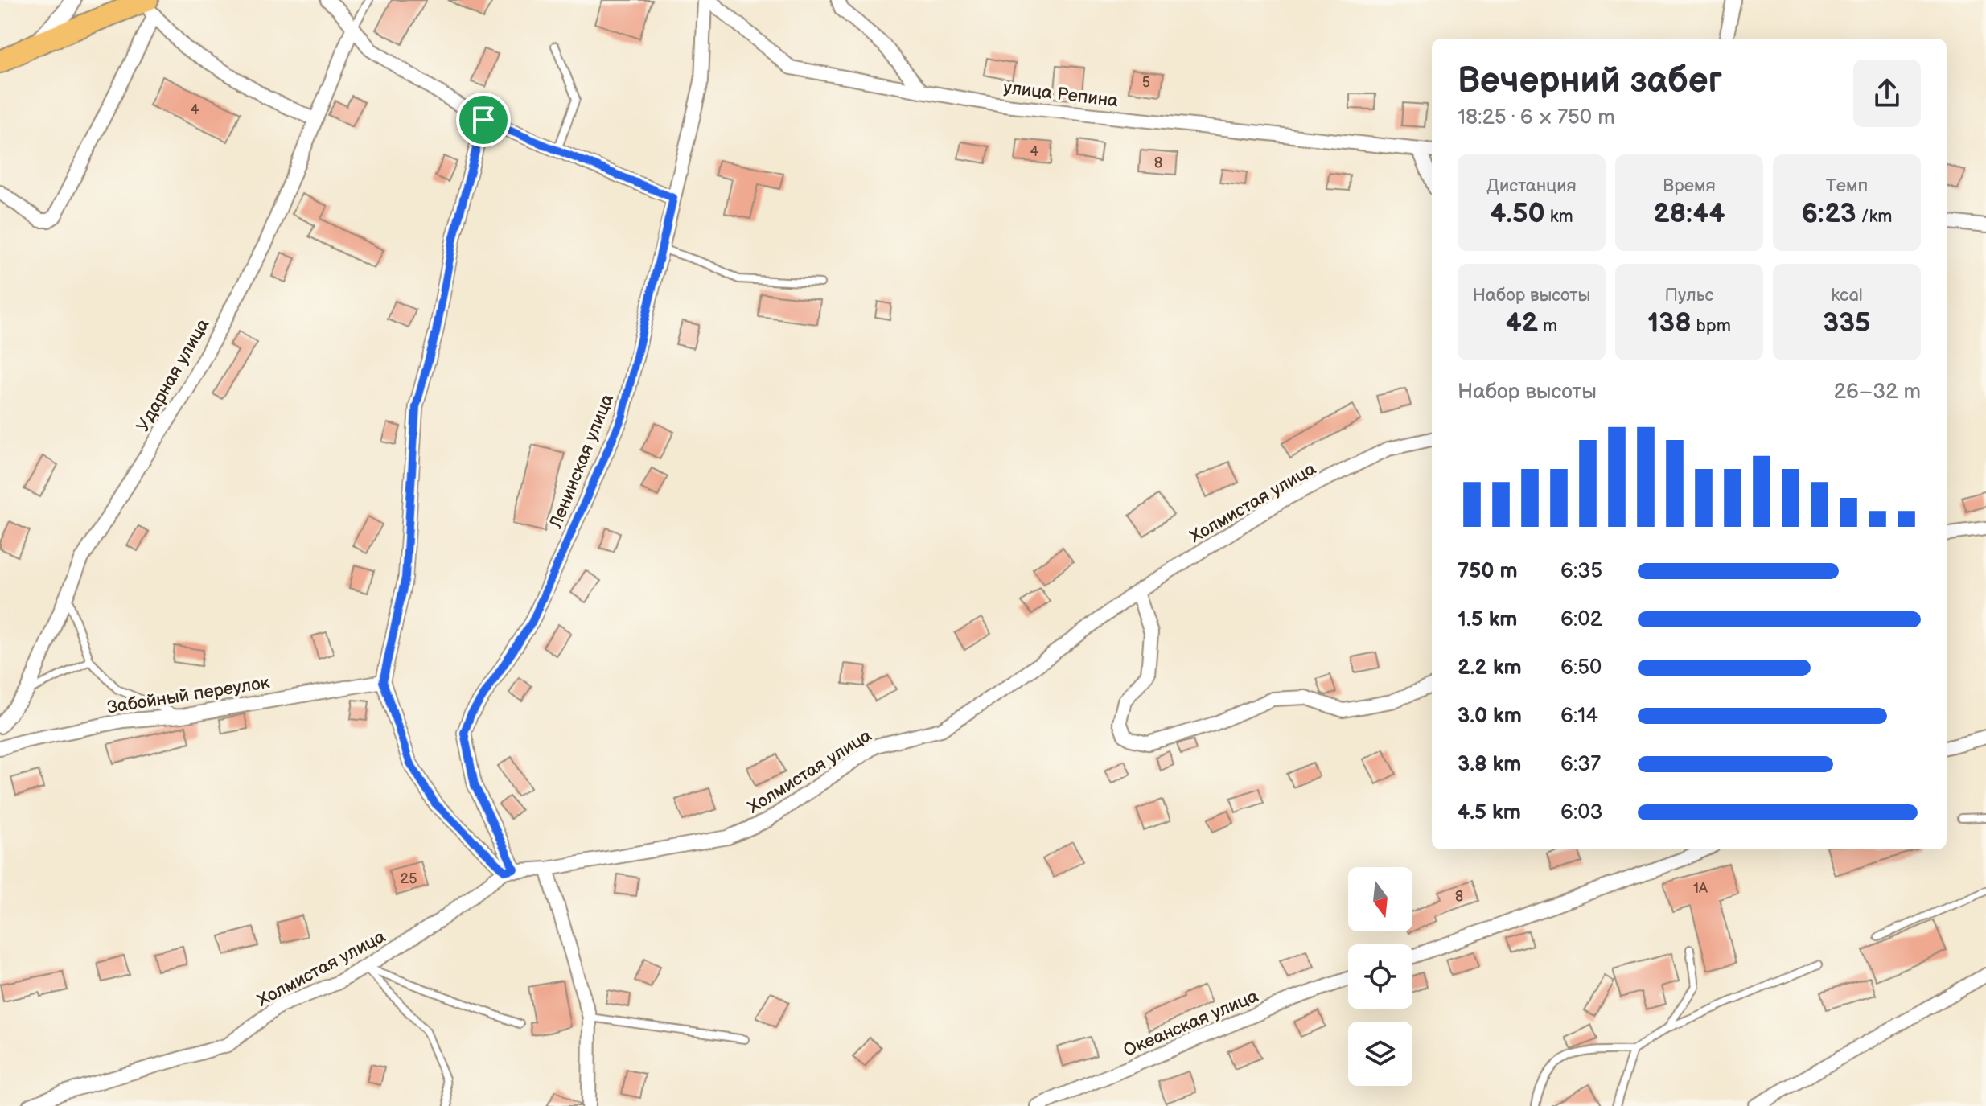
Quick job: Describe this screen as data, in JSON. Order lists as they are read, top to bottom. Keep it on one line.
{"streets":{"street":["улица Репина","Ударная улица","Ленинская улица","Холмистая улица","Забойный переулок","Океанская улица"]},"crossings":[["улица Репина","Ленинская улица"],["Ленинская улица","Холмистая улица"]],"house_numbers":["5","4","4","8","25","1А","8"],"north":"bottom","page":{"heading":["Вечерний забег","18:25 · 6 × 750 m"],"stats":[["Дистанция","4.50 km"],["Время","28:44"],["Темп","6:23 /km"],["Набор высоты","42 m"],["Пульс","138 bpm"],["kcal","335"]],"chart":["Набор высоты","26–32 m"],"list":[{"name":"750 m","note":"6:35"},{"name":"1.5 km","note":"6:02"},{"name":"2.2 km","note":"6:50"},{"name":"3.0 km","note":"6:14"},{"name":"3.8 km","note":"6:37"},{"name":"4.5 km","note":"6:03"}]}}
